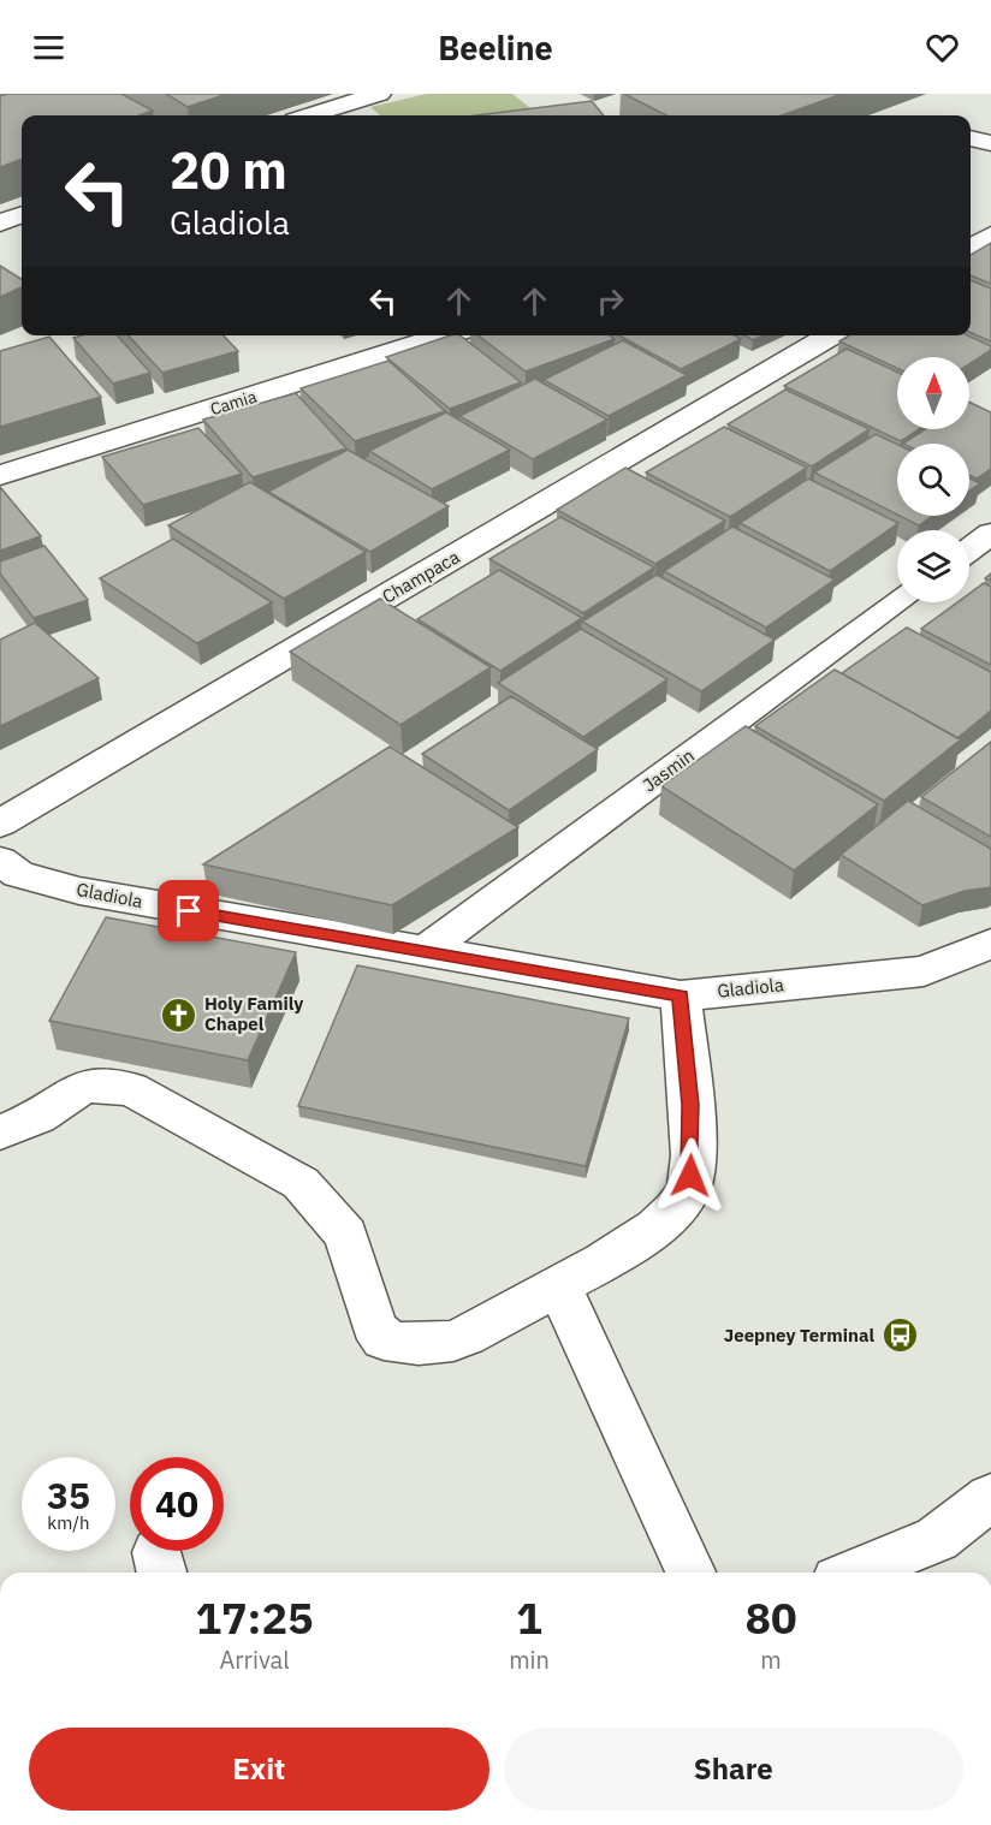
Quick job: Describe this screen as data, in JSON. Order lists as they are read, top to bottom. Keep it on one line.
{"streets":{"street":["Camia","Champaca","Jasmin","Gladiola"]},"crossings":[["Jasmin","Gladiola"]],"places":{"church":["Holy Family Chapel"],"bus stop":["Jeepney Terminal"]},"north":"top","page":{"header":"Beeline","turn":["20 m","Gladiola"],"speed":"35 km/h","limit":"40","eta":["17:25","Arrival","1","min","80","m"],"buttons":["Exit","Share"]}}
